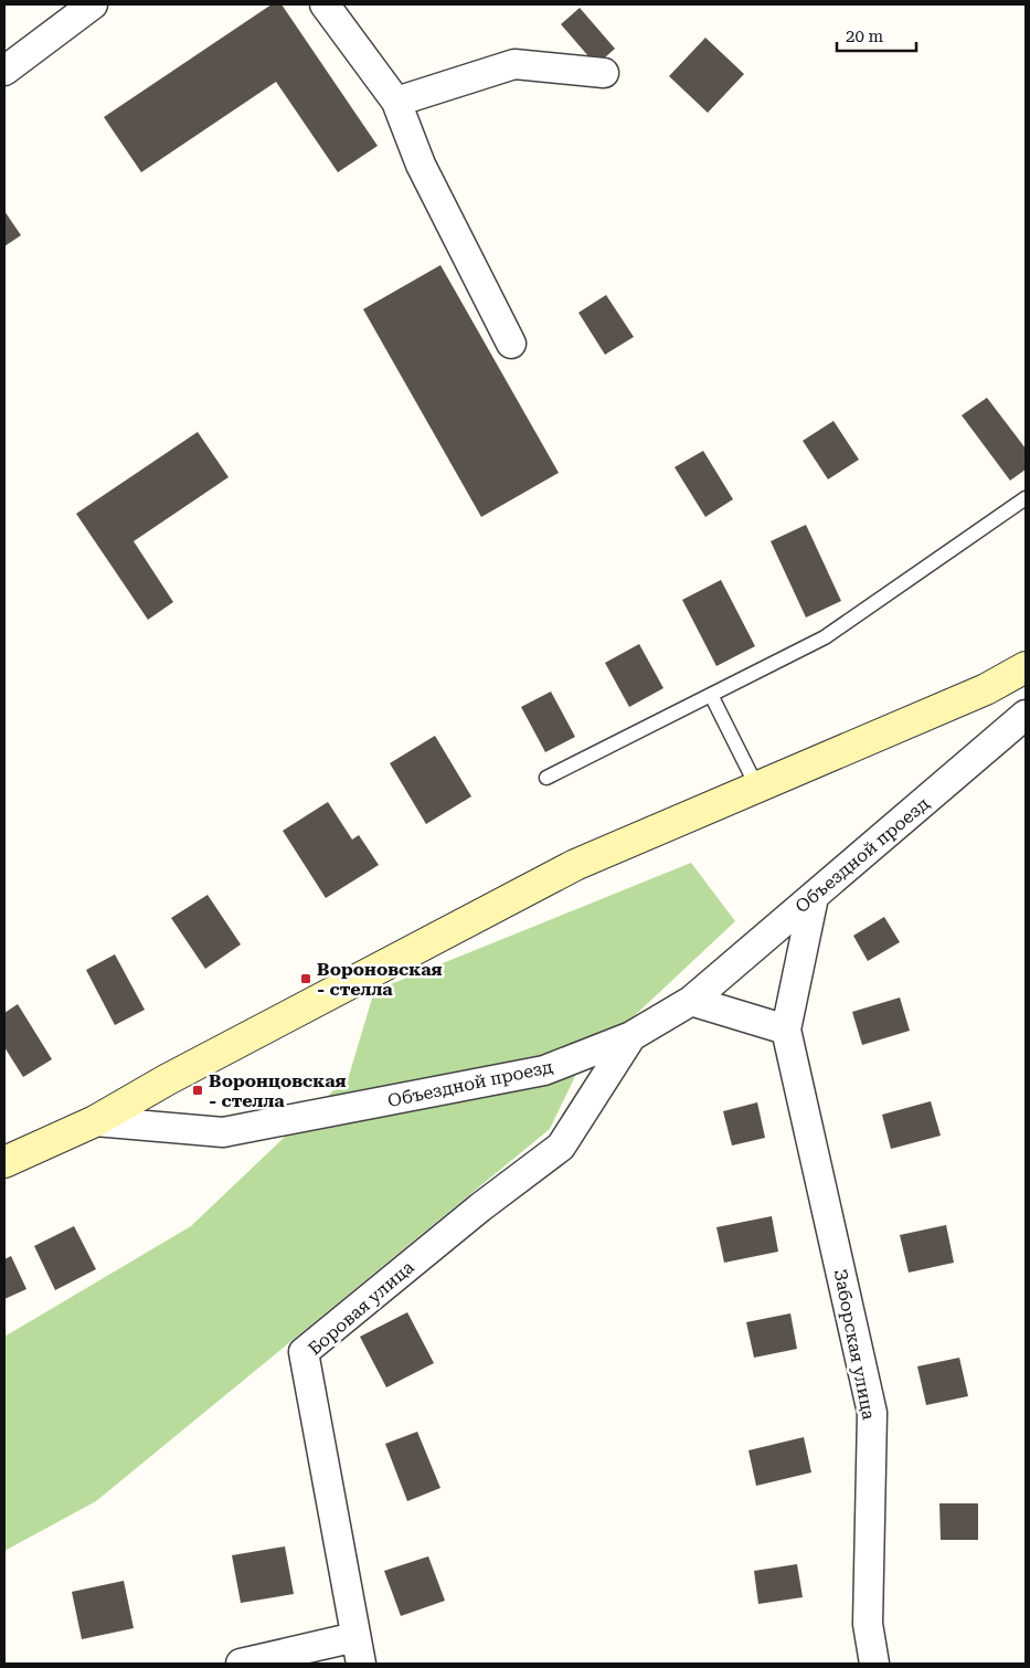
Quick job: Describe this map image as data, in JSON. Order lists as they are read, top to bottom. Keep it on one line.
{"streets":{"street":["Объездной проезд","Боровая улица","Заборская улица"]},"crossings":[["Объездной проезд","Боровая улица"]],"places":{"transit":["Вороновская - стелла","Воронцовская - стелла"]},"scale_bar":"20 m"}
